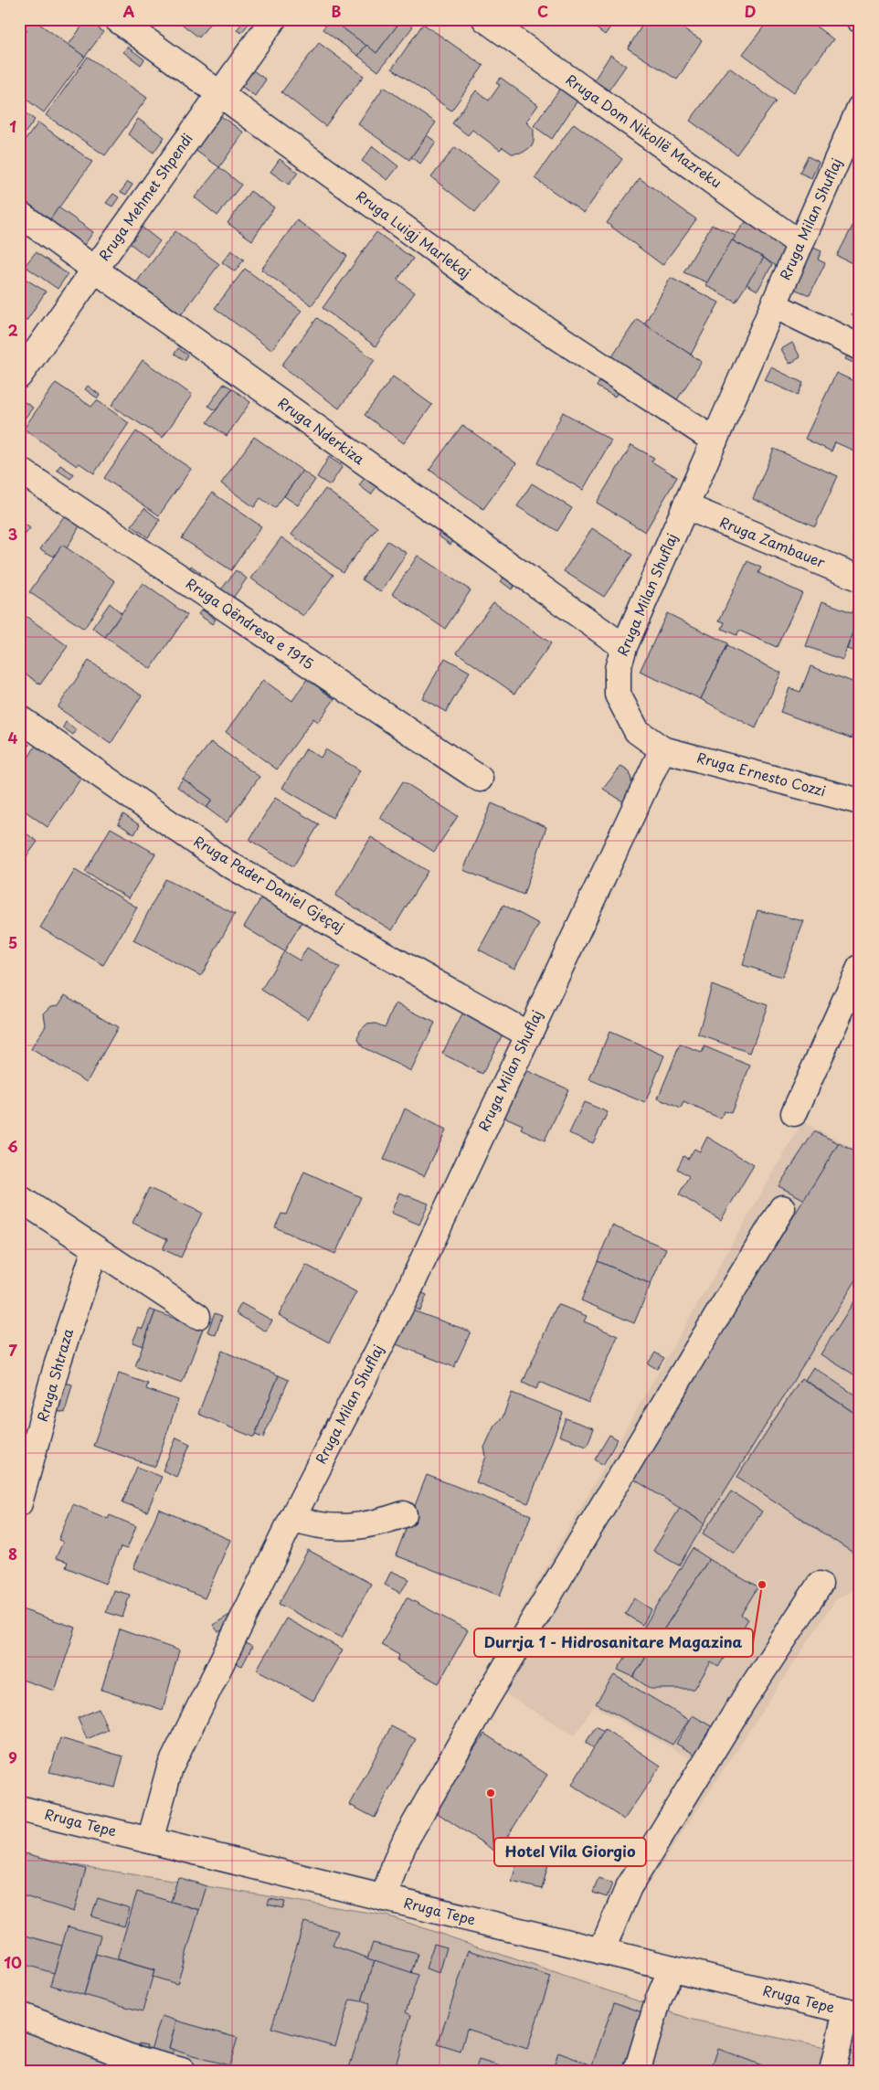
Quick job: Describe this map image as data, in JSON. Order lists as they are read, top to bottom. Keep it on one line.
{"streets":{"street":["Rruga Dom Nikollë Mazreku","Rruga Mehmet Shpendi","Rruga Milan Shuflaj","Rruga Luigj Marlekaj","Rruga Nderkiza","Rruga Zambauer","Rruga Qëndresa e 1915","Rruga Ernesto Cozzi","Rruga Pader Daniel Gjeçaj","Rruga Shtraza","Rruga Tepe"]},"crossings":[["Rruga Dom Nikollë Mazreku","Rruga Milan Shuflaj"],["Rruga Mehmet Shpendi","Rruga Luigj Marlekaj"],["Rruga Mehmet Shpendi","Rruga Nderkiza"],["Rruga Milan Shuflaj","Rruga Luigj Marlekaj"],["Rruga Milan Shuflaj","Rruga Nderkiza"],["Rruga Milan Shuflaj","Rruga Zambauer"],["Rruga Milan Shuflaj","Rruga Ernesto Cozzi"],["Rruga Milan Shuflaj","Rruga Pader Daniel Gjeçaj"],["Rruga Milan Shuflaj","Rruga Tepe"]],"places":["Durrja 1 - Hidrosanitare Magazina","Hotel Vila Giorgio"],"grid":{"columns":["A","B","C","D"],"rows":["1","2","3","4","5","6","7","8","9","10"]}}
